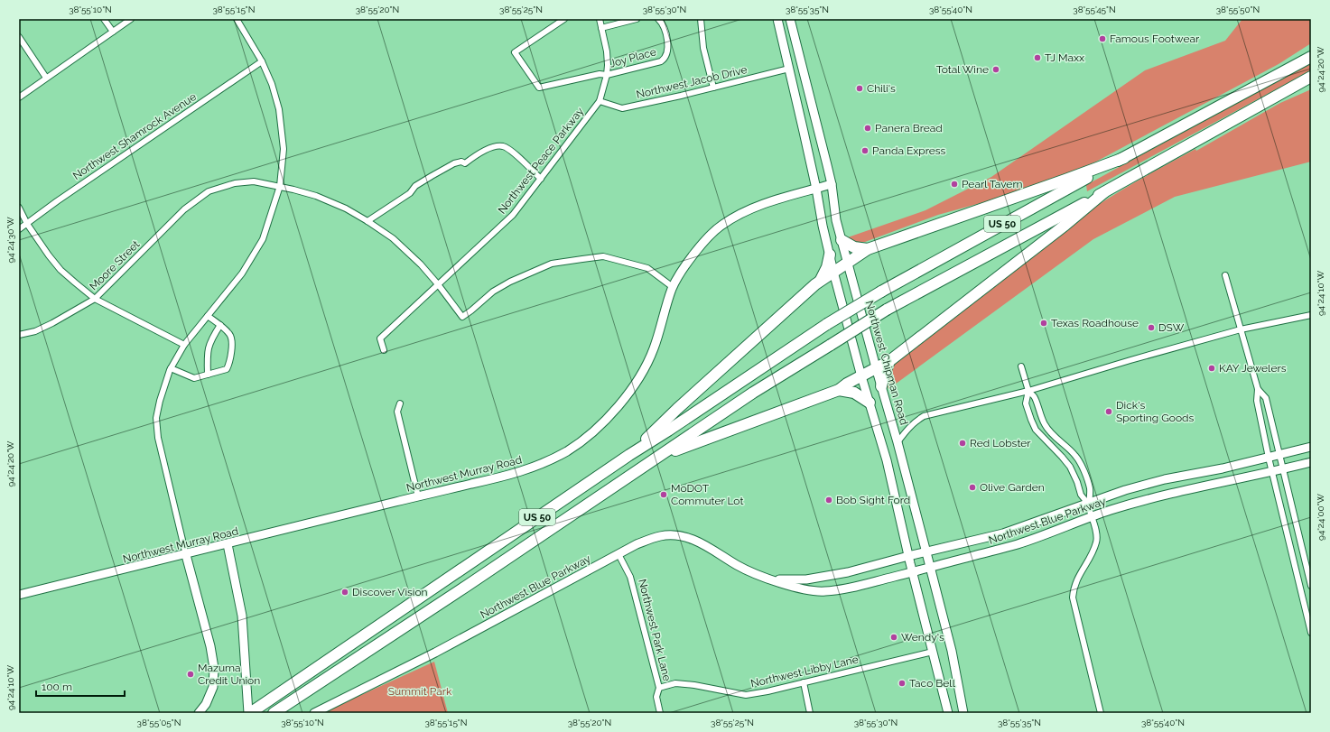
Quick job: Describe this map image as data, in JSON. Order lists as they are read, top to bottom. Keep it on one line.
{"streets":{"highway":["US 50"],"street":["Joy Place","Northwest Jacob Drive","Northwest Shamrock Avenue","Northwest Peace Parkway","Moore Street","Northwest Chipman Road","Northwest Murray Road","Northwest Blue Parkway","Northwest Park Lane","Northwest Libby Lane"]},"crossings":[["Joy Place","Northwest Peace Parkway"],["Northwest Jacob Drive","Northwest Peace Parkway"],["Northwest Peace Parkway","Moore Street"],["Moore Street","Northwest Murray Road"],["Northwest Chipman Road","Northwest Murray Road"],["Northwest Chipman Road","Northwest Blue Parkway"],["Northwest Blue Parkway","Northwest Park Lane"],["Northwest Park Lane","Northwest Libby Lane"]],"parks":["Summit Park"],"places":["Famous Footwear","TJ Maxx","Total Wine","Chili's","Panera Bread","Panda Express","Pearl Tavern","Texas Roadhouse","DSW","KAY Jewelers","Dick's Sporting Goods","Red Lobster","Olive Garden","MoDOT Commuter Lot","Bob Sight Ford","Discover Vision","Wendy's","Mazuma Credit Union","Taco Bell"],"scale_bar":"100 m","coordinates":["38°55'10\"N","38°55'15\"N","38°55'20\"N","38°55'25\"N","38°55'30\"N","38°55'35\"N","38°55'40\"N","38°55'45\"N","38°55'50\"N","94°24'20\"W","94°24'30\"W","94°24'10\"W","94°24'00\"W","38°55'05\"N"]}
